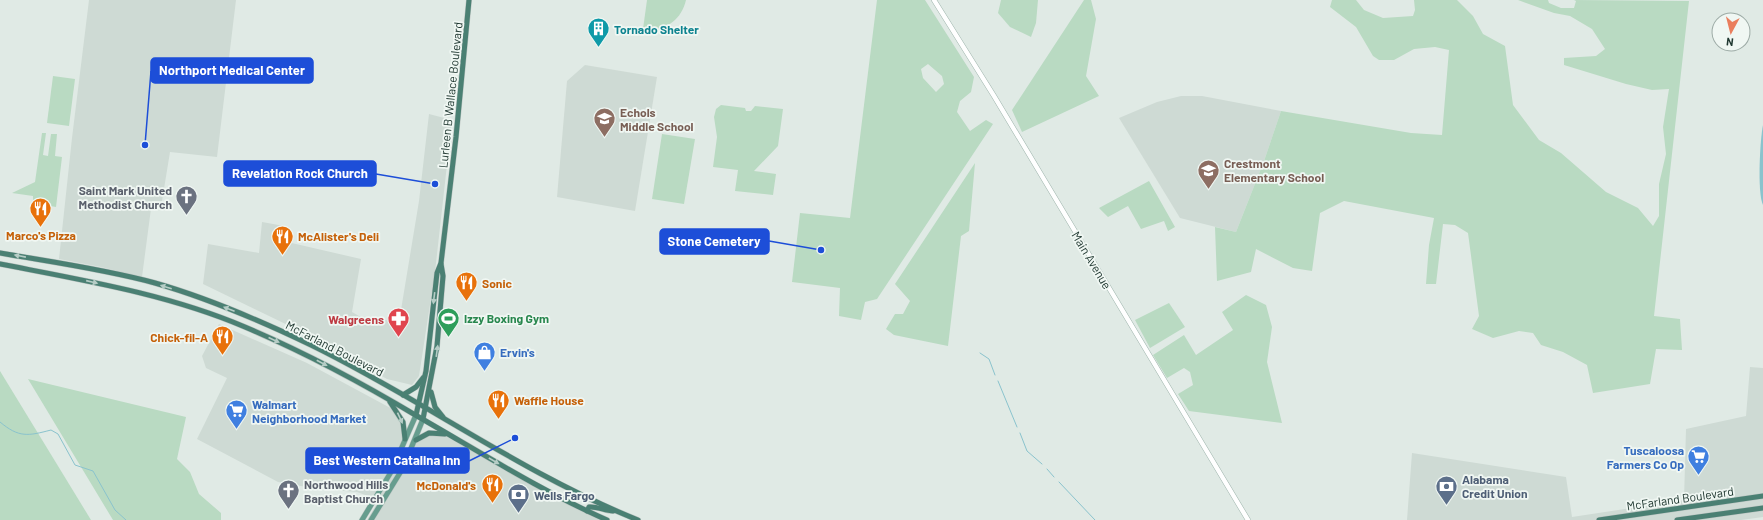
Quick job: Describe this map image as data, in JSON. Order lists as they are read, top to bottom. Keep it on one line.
{"streets":{"highway":["Lurleen B Wallace Boulevard","McFarland Boulevard"],"main road":["Main Avenue"]},"crossings":[["Lurleen B Wallace Boulevard","McFarland Boulevard"]],"places":{"building":["Tornado Shelter"],"school or university":["Echols Middle School","Crestmont Elementary School"],"other":["Northport Medical Center","Revelation Rock Church","Stone Cemetery","Best Western Catalina Inn"],"church":["Saint Mark United Methodist Church","Northwood Hills Baptist Church"],"restaurant":["Marco's Pizza","McAlister's Deli","Sonic","Chick-fil-A","Waffle House","McDonald's"],"sports":["Izzy Boxing Gym"],"pharmacy":["Walgreens"],"shop":["Ervin's"],"supermarket":["Walmart Neighborhood Market","Tuscaloosa Farmers Co Op"],"bank":["Alabama Credit Union","Wells Fargo"]},"north":"bottom"}
